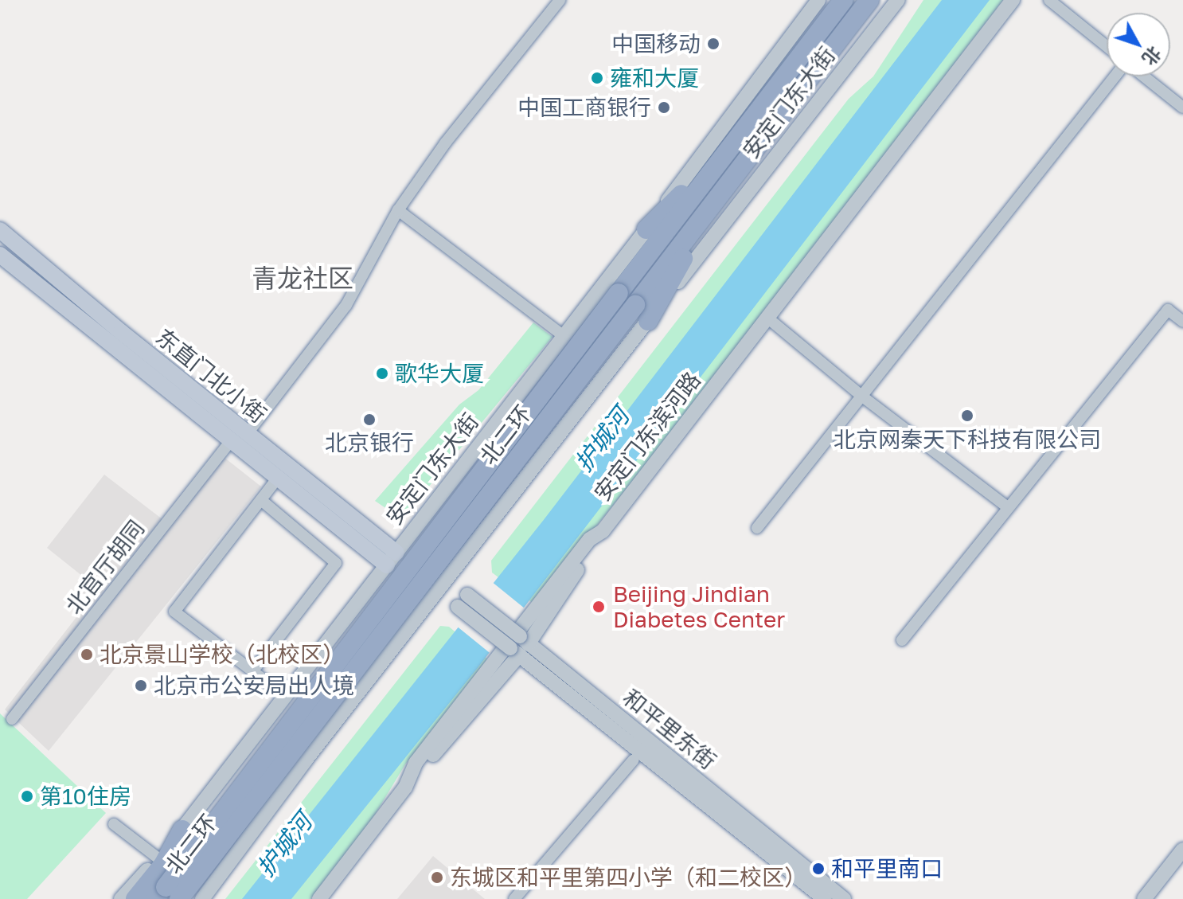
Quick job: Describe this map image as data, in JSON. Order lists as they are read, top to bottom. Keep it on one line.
{"streets":{"highway":["北二环"],"main road":["东直门北小街"],"street":["安定门东大街","安定门东滨河路","北官厅胡同","和平里东街"]},"crossings":[["安定门东大街","东直门北小街"],["安定门东大街","和平里东街"],["东直门北小街","北官厅胡同"],["东直门北小街","和平里东街"]],"districts":["青龙社区"],"water":["护城河"],"places":["中国移动","雍和大厦","中国工商银行","歌华大厦","北京网秦天下科技有限公司","北京银行","Beijing Jindian Diabetes Center","北京景山学校（北校区）","北京市公安局出人境","第10住房","和平里南口","东城区和平里第四小学（和二校区）"],"north":"bottom right"}
